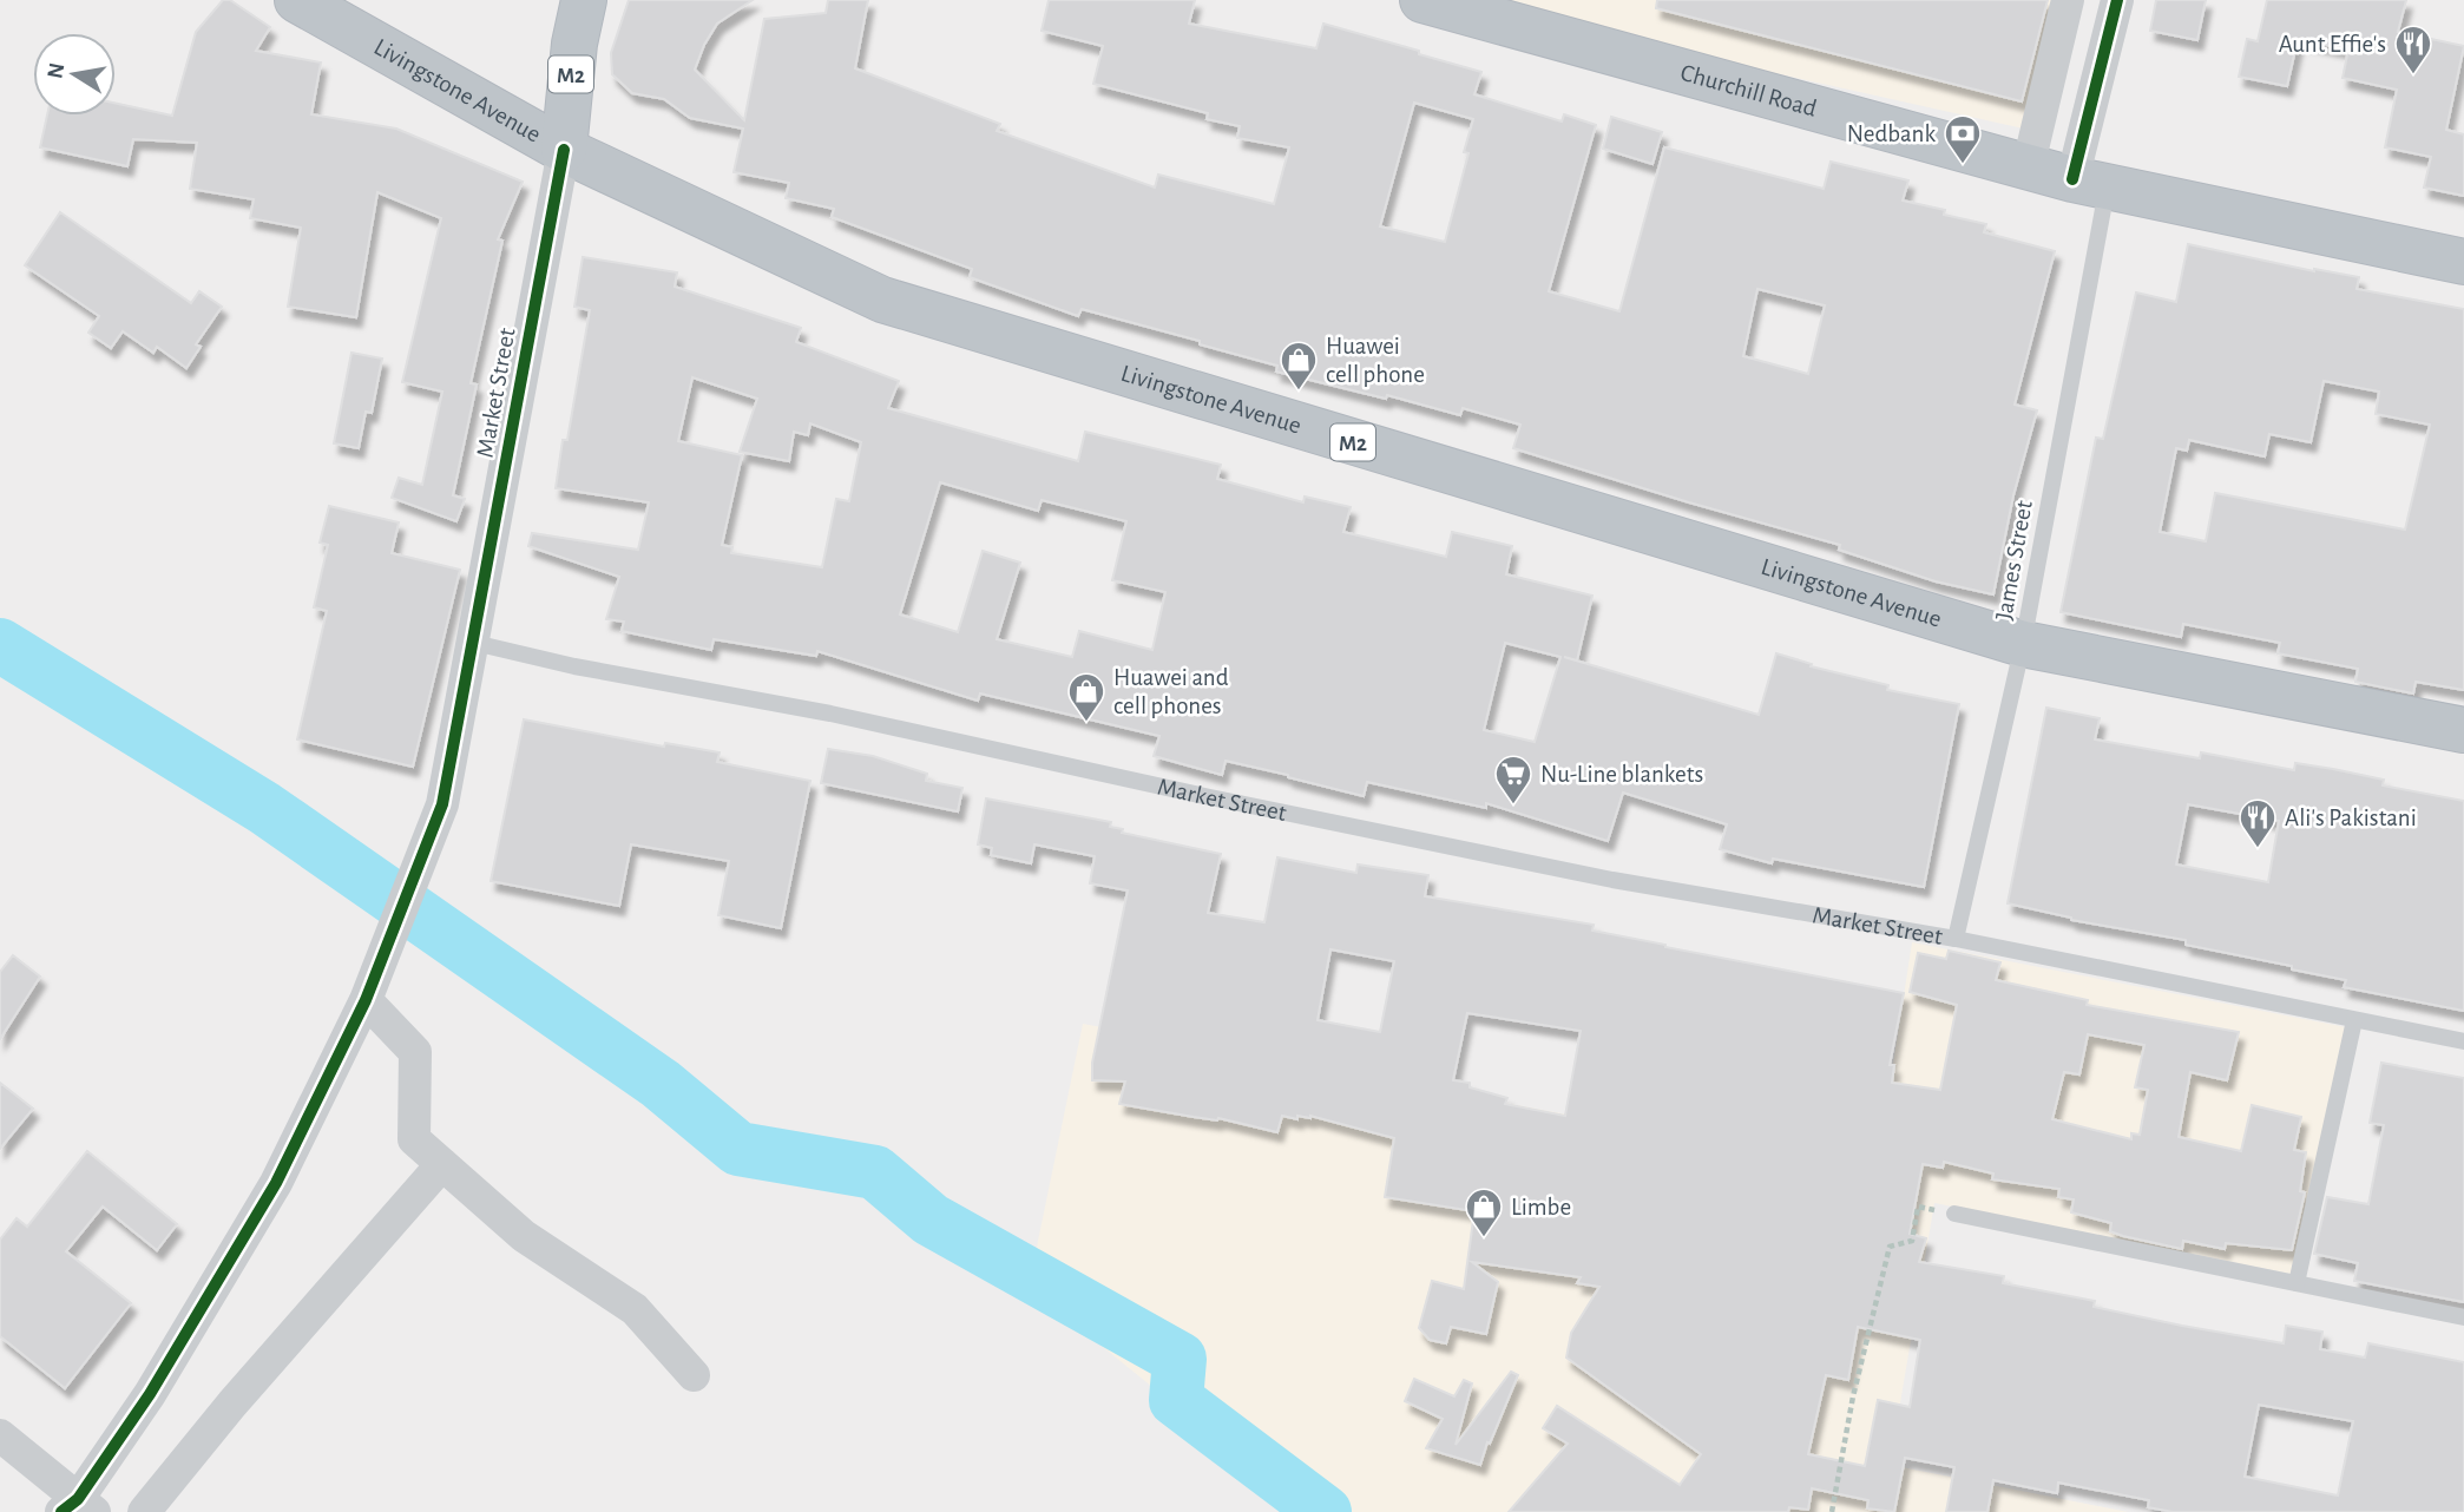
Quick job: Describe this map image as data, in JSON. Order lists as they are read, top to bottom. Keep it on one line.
{"streets":{"highway":["M2","Livingstone Avenue","Churchill Road"],"street":["Market Street"],"lane":["James Street"]},"crossings":[["M2","Livingstone Avenue"],["M2","Market Street"],["Livingstone Avenue","Market Street"],["Livingstone Avenue","James Street"],["Churchill Road","James Street"],["Market Street","James Street"]],"places":{"restaurant":["Aunt Effie's","Ali's Pakistani"],"bank":["Nedbank"],"shop":["Huawei cell phone","Huawei and cell phones","Limbe"],"supermarket":["Nu-Line blankets"]},"north":"left"}
